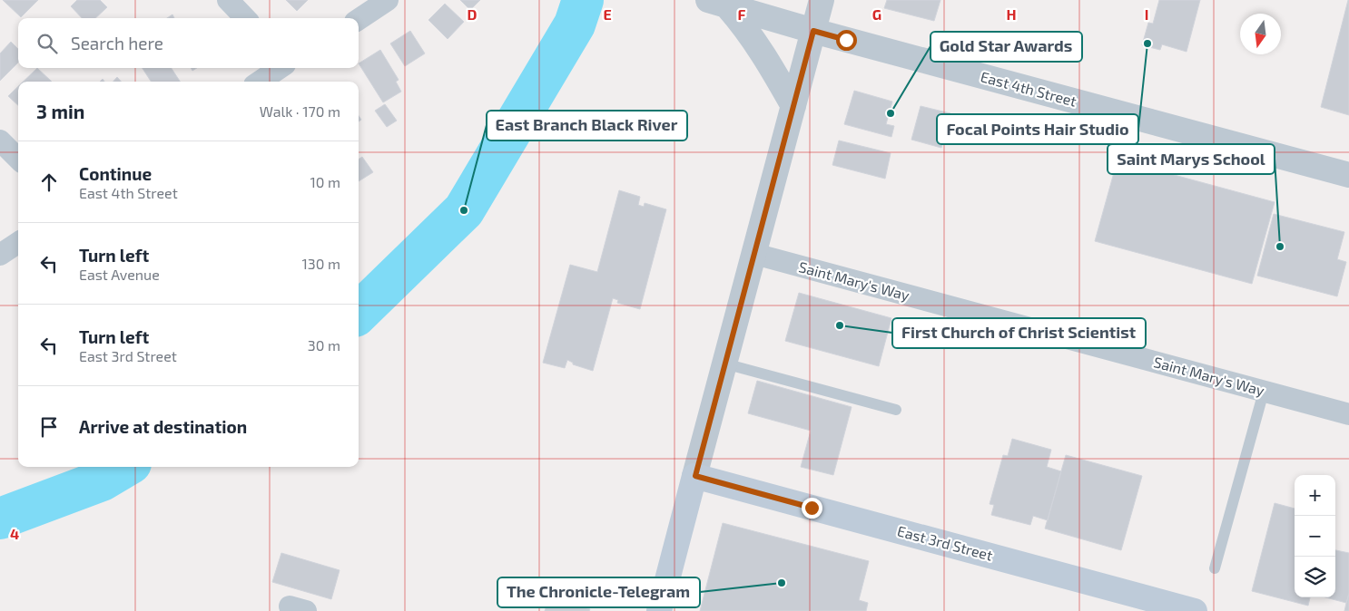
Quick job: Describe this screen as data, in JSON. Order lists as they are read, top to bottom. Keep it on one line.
{"streets":{"main road":["East 3rd Street"],"street":["East 4th Street","Saint Mary's Way"]},"places":["Focal Points Hair Studio","Gold Star Awards","East Branch Black River","Saint Marys School","First Church of Christ Scientist","The Chronicle-Telegram"],"north":"bottom","page":{"search":"Search here","heading":["3 min","Walk · 170 m"],"list":[["Continue","East 4th Street","10 m"],["Turn left","East Avenue","130 m"],["Turn left","East 3rd Street","30 m"],"Arrive at destination"],"map_buttons":["+","−"]},"grid":{"columns":["D","E","F","G","H","I"],"rows":["4"]}}
